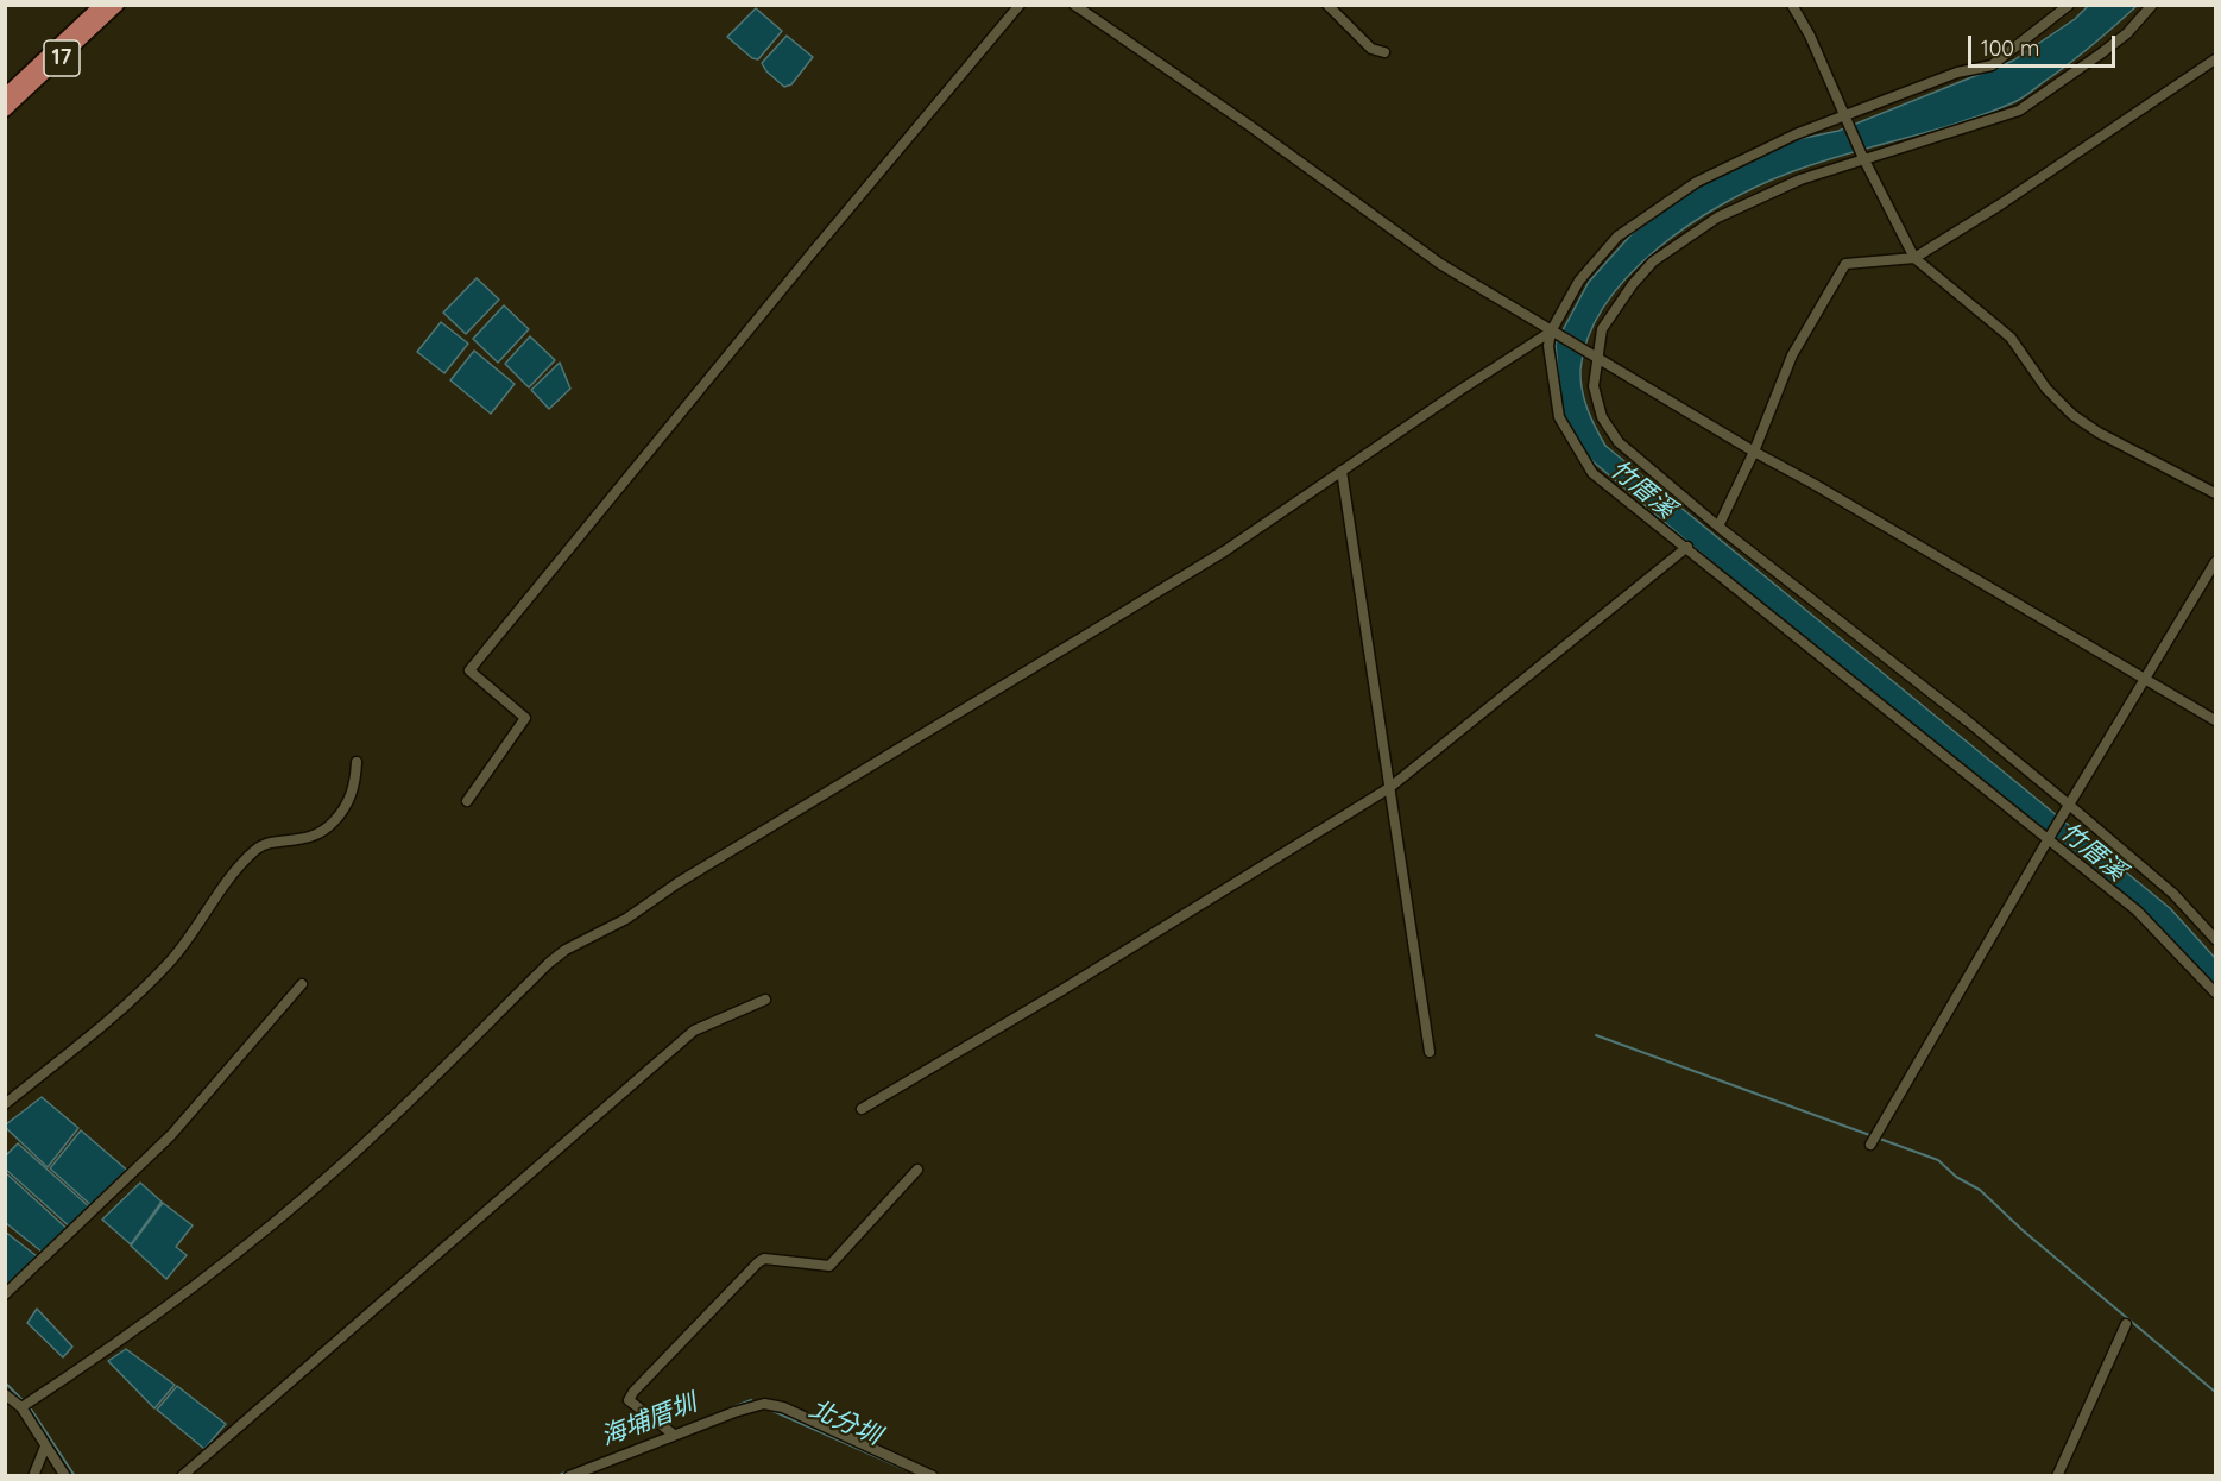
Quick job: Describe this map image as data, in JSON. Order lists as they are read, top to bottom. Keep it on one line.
{"streets":{"main road":["17"]},"water":["竹厝溪","海埔厝圳","北分圳"],"scale_bar":"100 m"}
